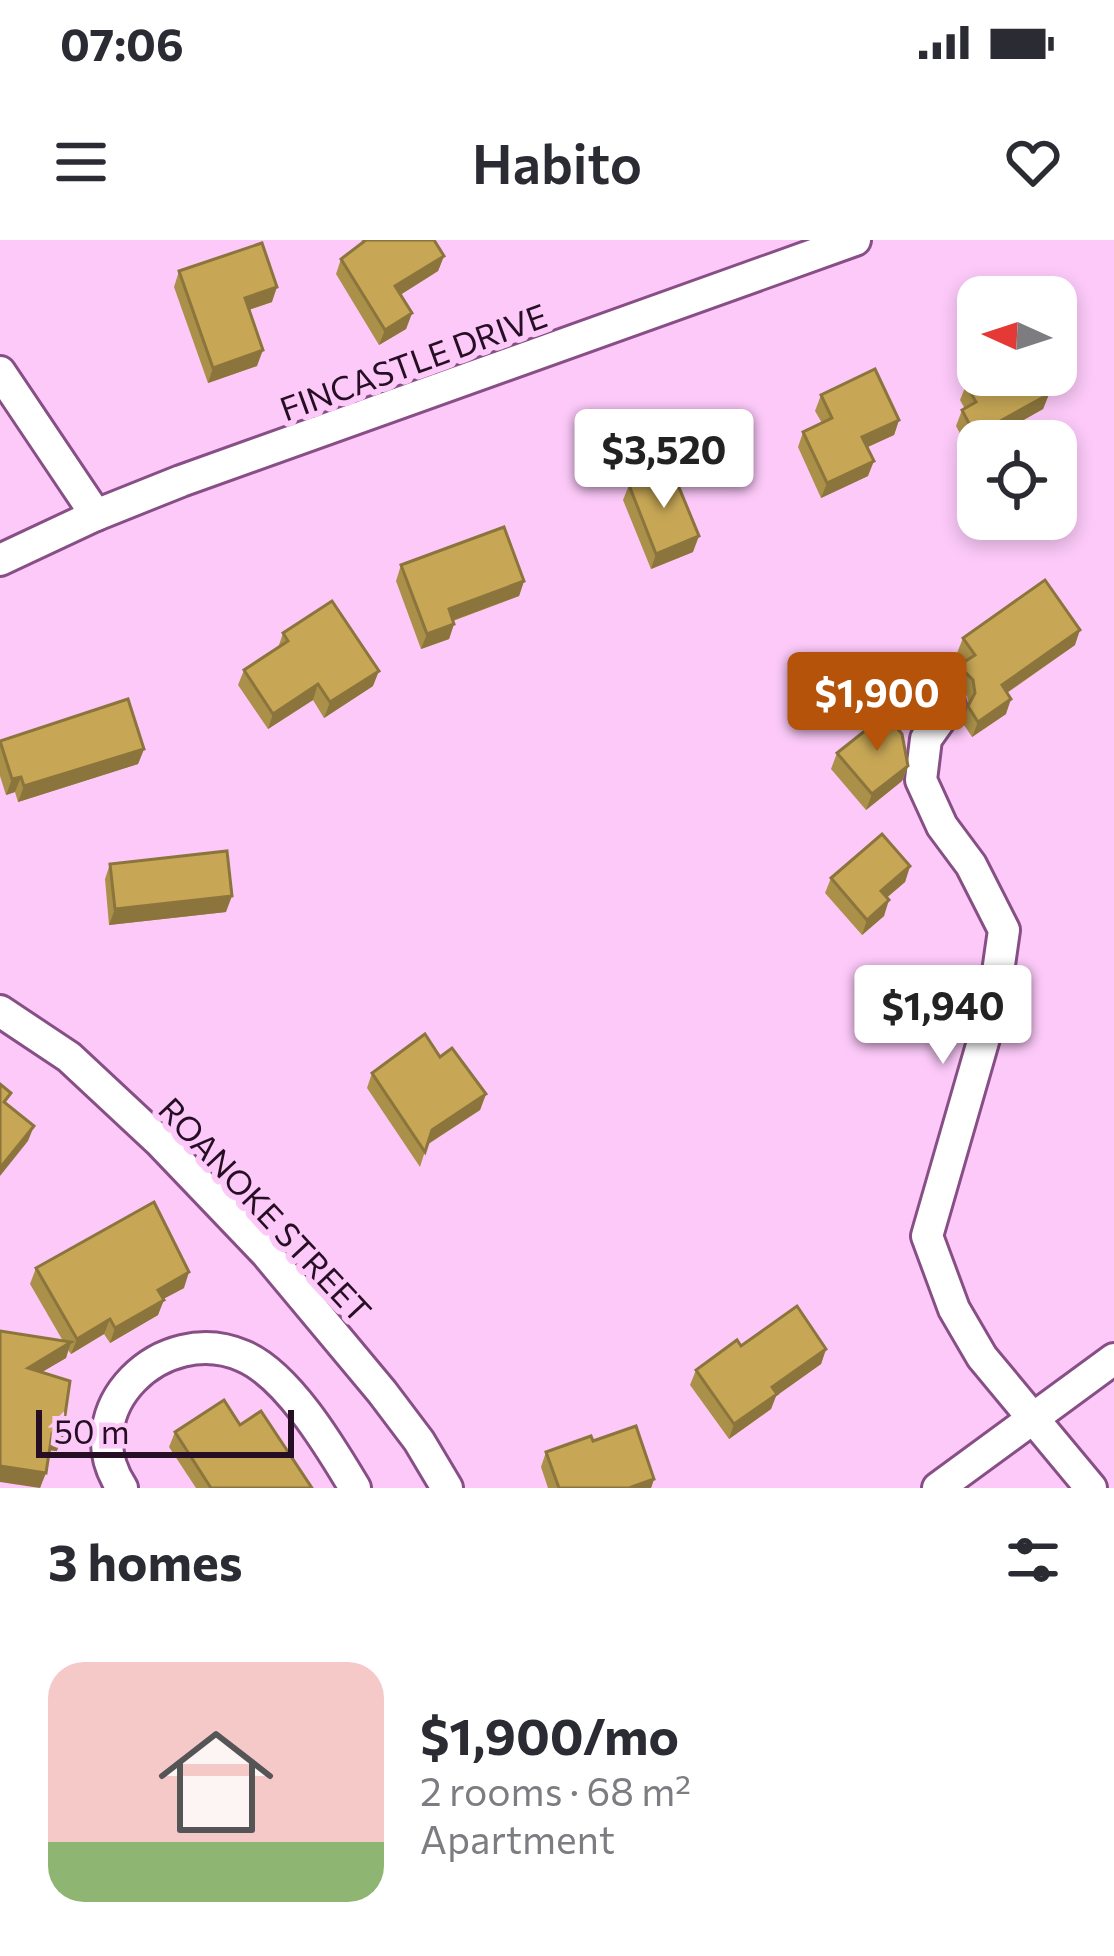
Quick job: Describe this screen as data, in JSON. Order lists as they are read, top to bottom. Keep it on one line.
{"streets":{"street":["FINCASTLE DRIVE","ROANOKE STREET"]},"scale_bar":"50 m","north":"left","page":{"status":"07:06","header":"Habito","price":["$3,520","$1,900","$1,940"],"scale":"50 m","heading":"3 homes","list":[{"name":"$1,900/mo","note":"2 rooms · 68 m² · Apartment"}]}}
